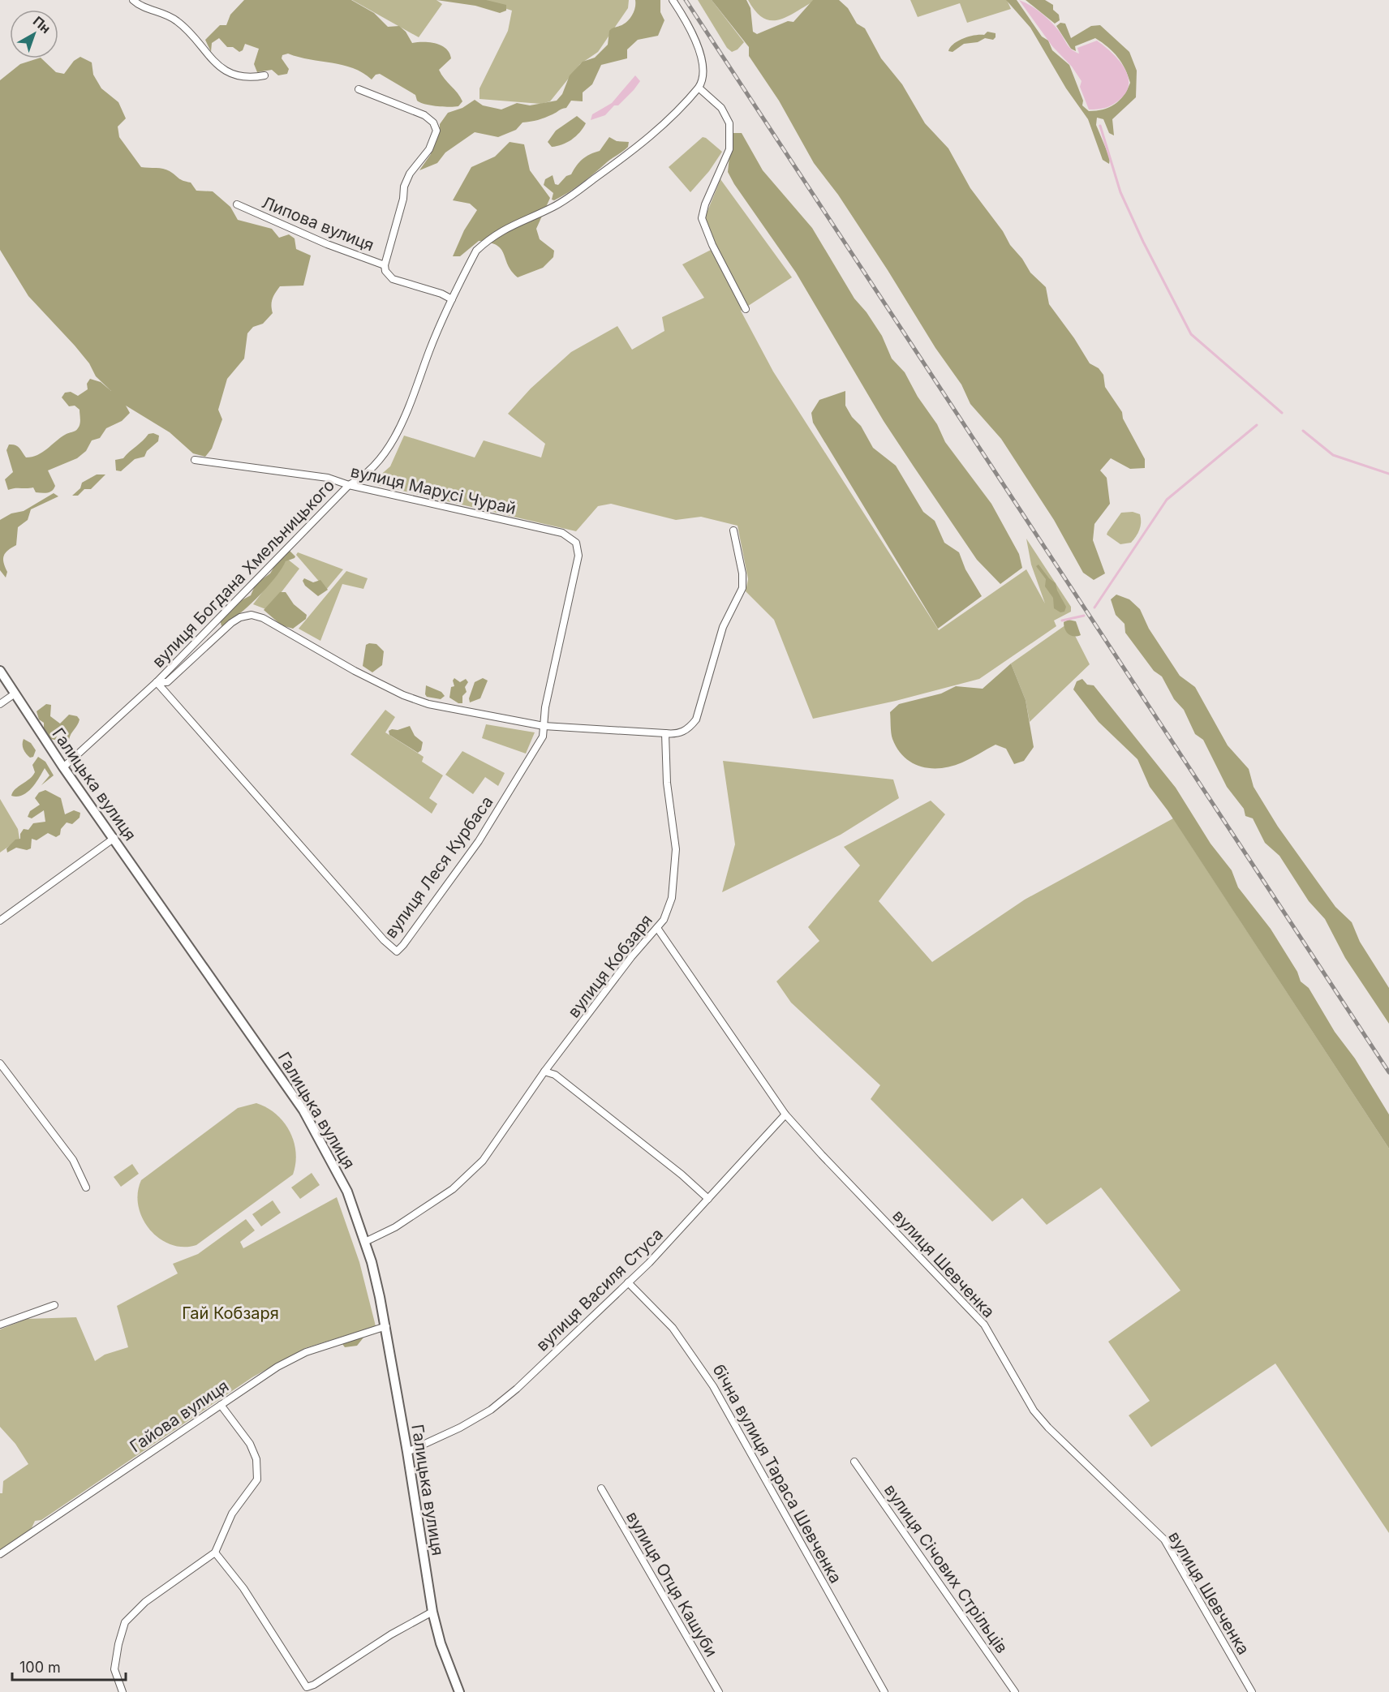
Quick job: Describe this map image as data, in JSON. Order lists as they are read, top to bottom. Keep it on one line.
{"streets":{"street":["Липова вулиця","вулиця Марусі Чурай","вулиця Богдана Хмельницького","Галицька вулиця","вулиця Леся Курбаса","вулиця Кобзаря","вулиця Шевченка","вулиця Василя Стуса","Гайова вулиця","бічна вулиця Тараса Шевченка","вулиця Січових Стрільців","вулиця Отця Кашуби"]},"crossings":[["вулиця Марусі Чурай","вулиця Богдана Хмельницького"],["вулиця Марусі Чурай","вулиця Леся Курбаса"],["вулиця Богдана Хмельницького","Галицька вулиця"],["вулиця Богдана Хмельницького","вулиця Леся Курбаса"],["Галицька вулиця","вулиця Кобзаря"],["Галицька вулиця","вулиця Василя Стуса"],["Галицька вулиця","Гайова вулиця"],["вулиця Кобзаря","вулиця Шевченка"],["вулиця Шевченка","вулиця Василя Стуса"],["вулиця Василя Стуса","бічна вулиця Тараса Шевченка"]],"parks":["Гай Кобзаря"],"scale_bar":"100 m","north":"top right"}
